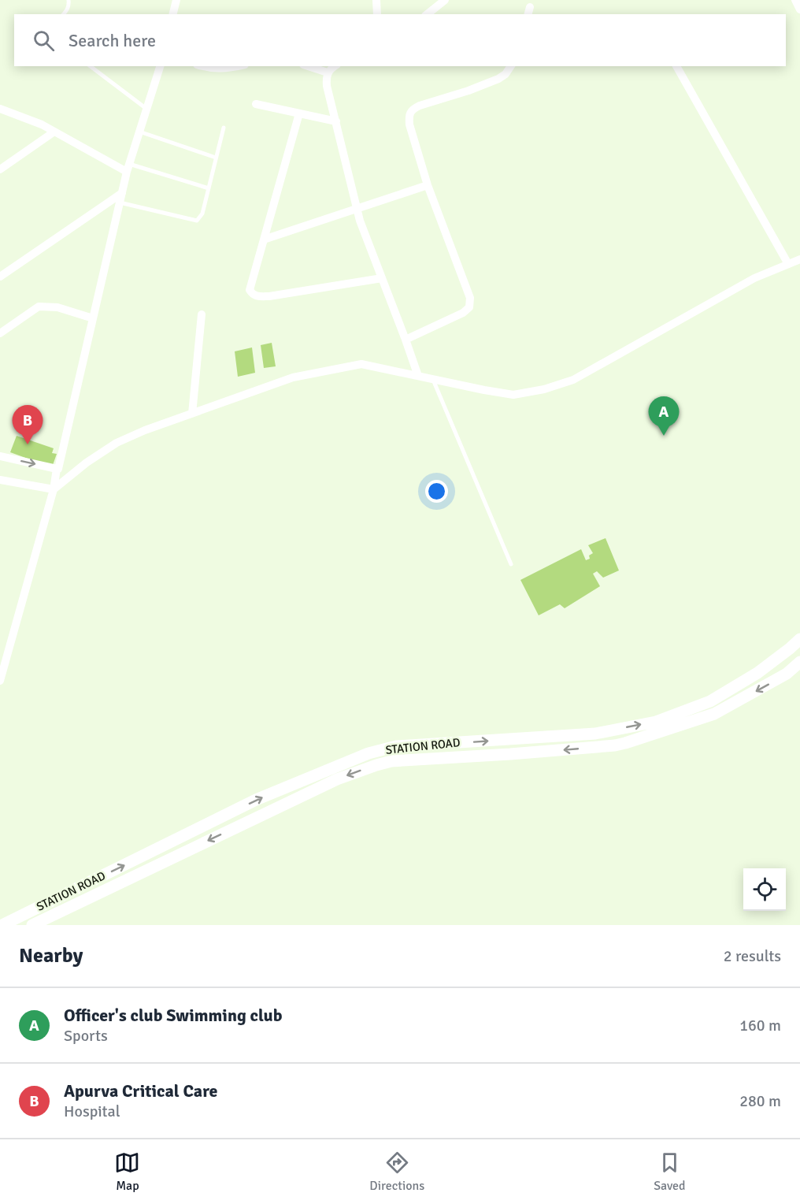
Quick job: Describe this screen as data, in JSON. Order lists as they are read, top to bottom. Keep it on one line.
{"streets":{"main road":["STATION ROAD"]},"page":{"search":"Search here","pins":["A","B"],"heading":["Nearby","2 results"],"list":[{"mark":"A","name":"Officer's club Swimming club","note":"Sports","value":"160 m"},{"mark":"B","name":"Apurva Critical Care","note":"Hospital","value":"280 m"}],"nav":["Map","Directions","Saved"]}}
